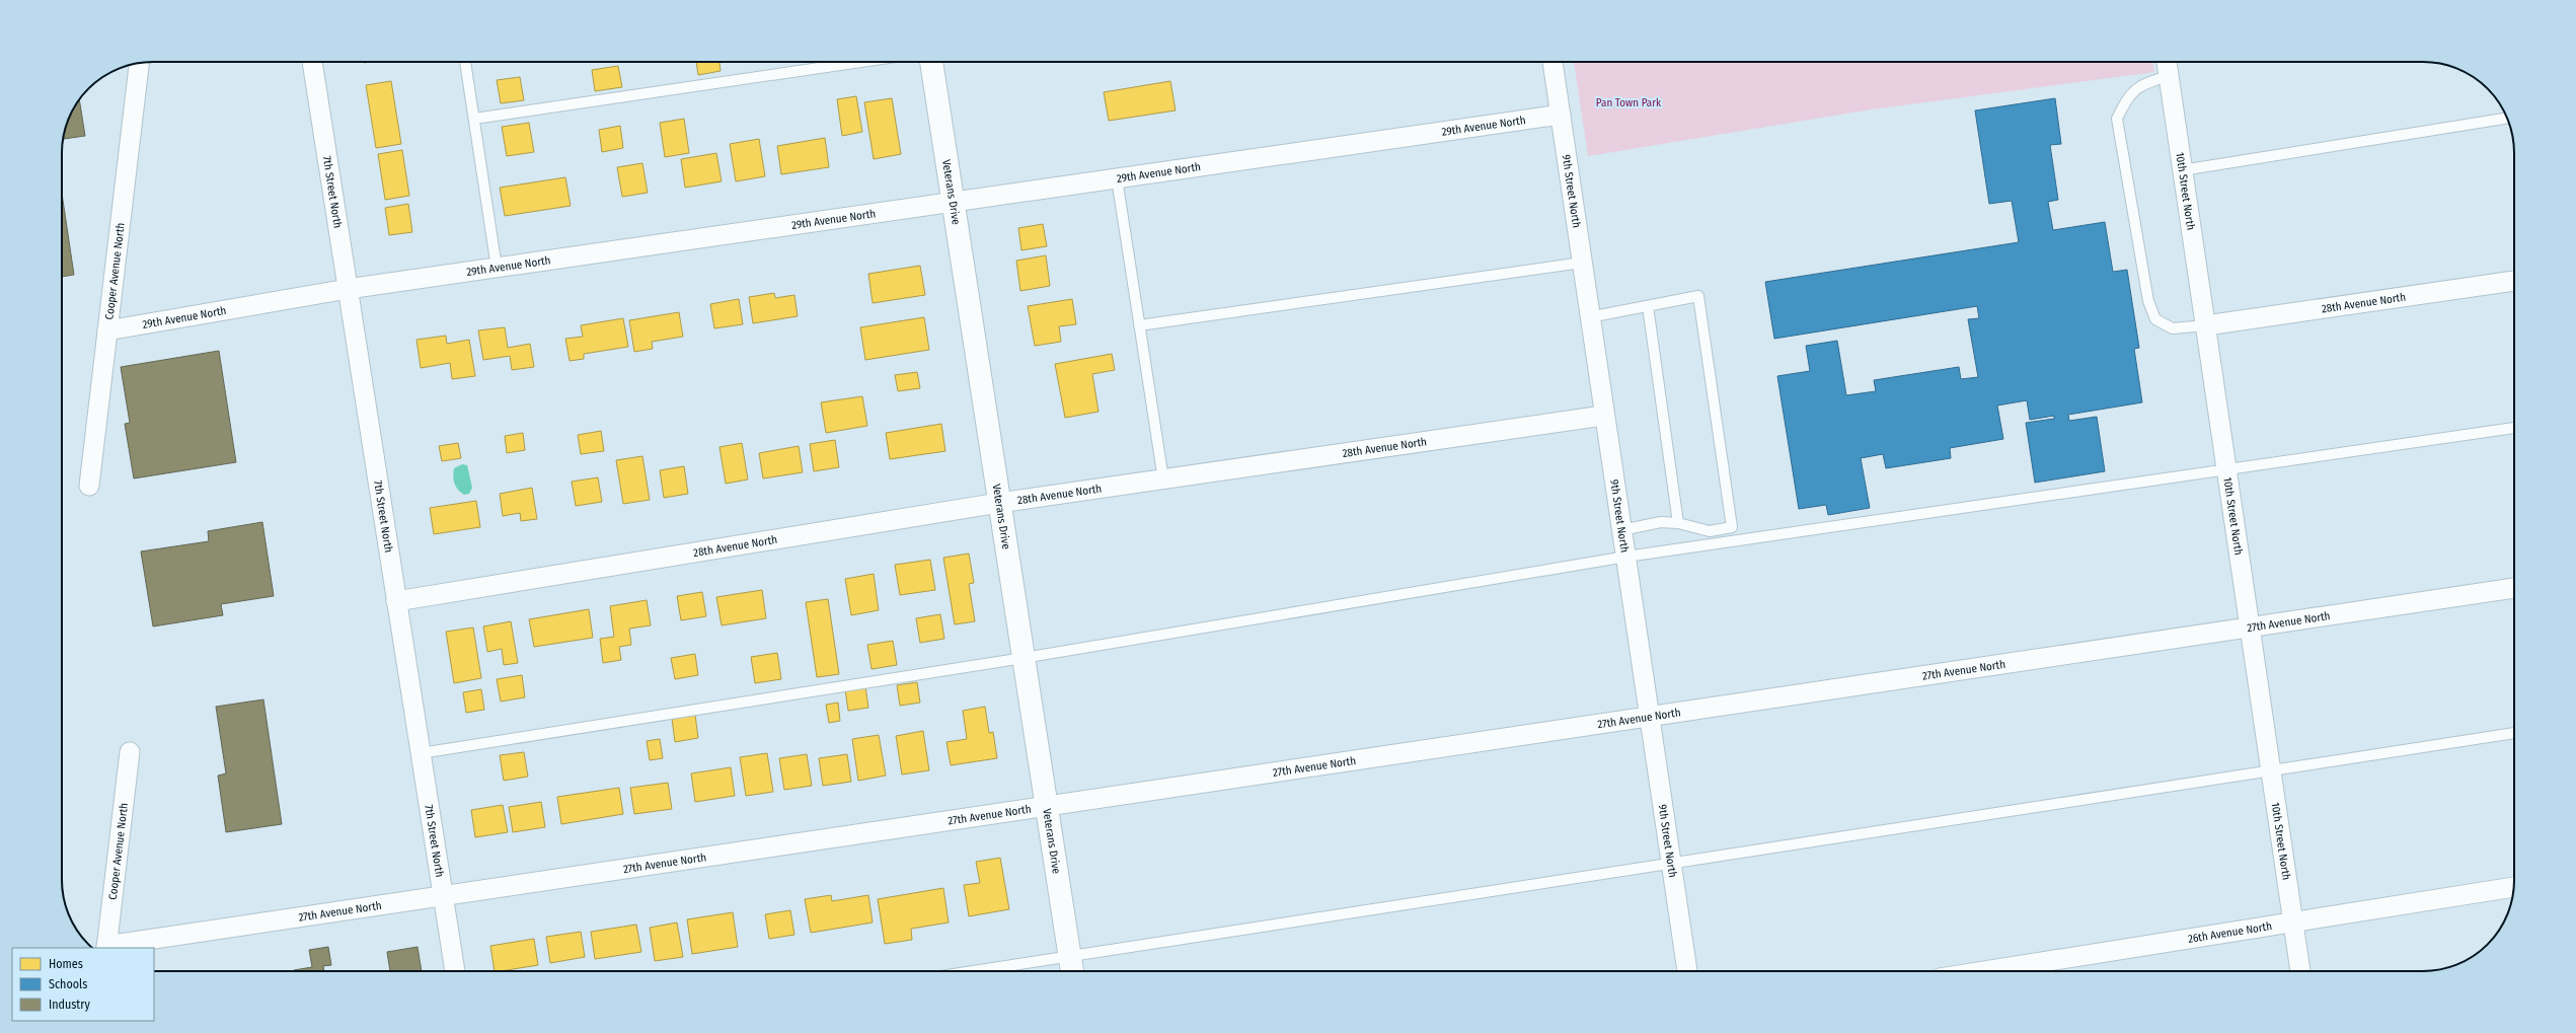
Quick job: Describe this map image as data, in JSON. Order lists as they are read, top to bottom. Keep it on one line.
{"streets":{"main road":["Veterans Drive"],"street":["29th Avenue North","7th Street North","9th Street North","10th Street North","Cooper Avenue North","28th Avenue North","27th Avenue North","26th Avenue North"]},"crossings":[["29th Avenue North","7th Street North"],["29th Avenue North","Veterans Drive"],["29th Avenue North","9th Street North"],["29th Avenue North","Cooper Avenue North"],["7th Street North","28th Avenue North"],["7th Street North","27th Avenue North"],["Veterans Drive","28th Avenue North"],["Veterans Drive","27th Avenue North"],["9th Street North","28th Avenue North"],["9th Street North","27th Avenue North"],["10th Street North","28th Avenue North"],["10th Street North","27th Avenue North"],["10th Street North","26th Avenue North"],["Cooper Avenue North","27th Avenue North"]],"parks":["Pan Town Park"],"legend":["Homes","Schools","Industry"]}
